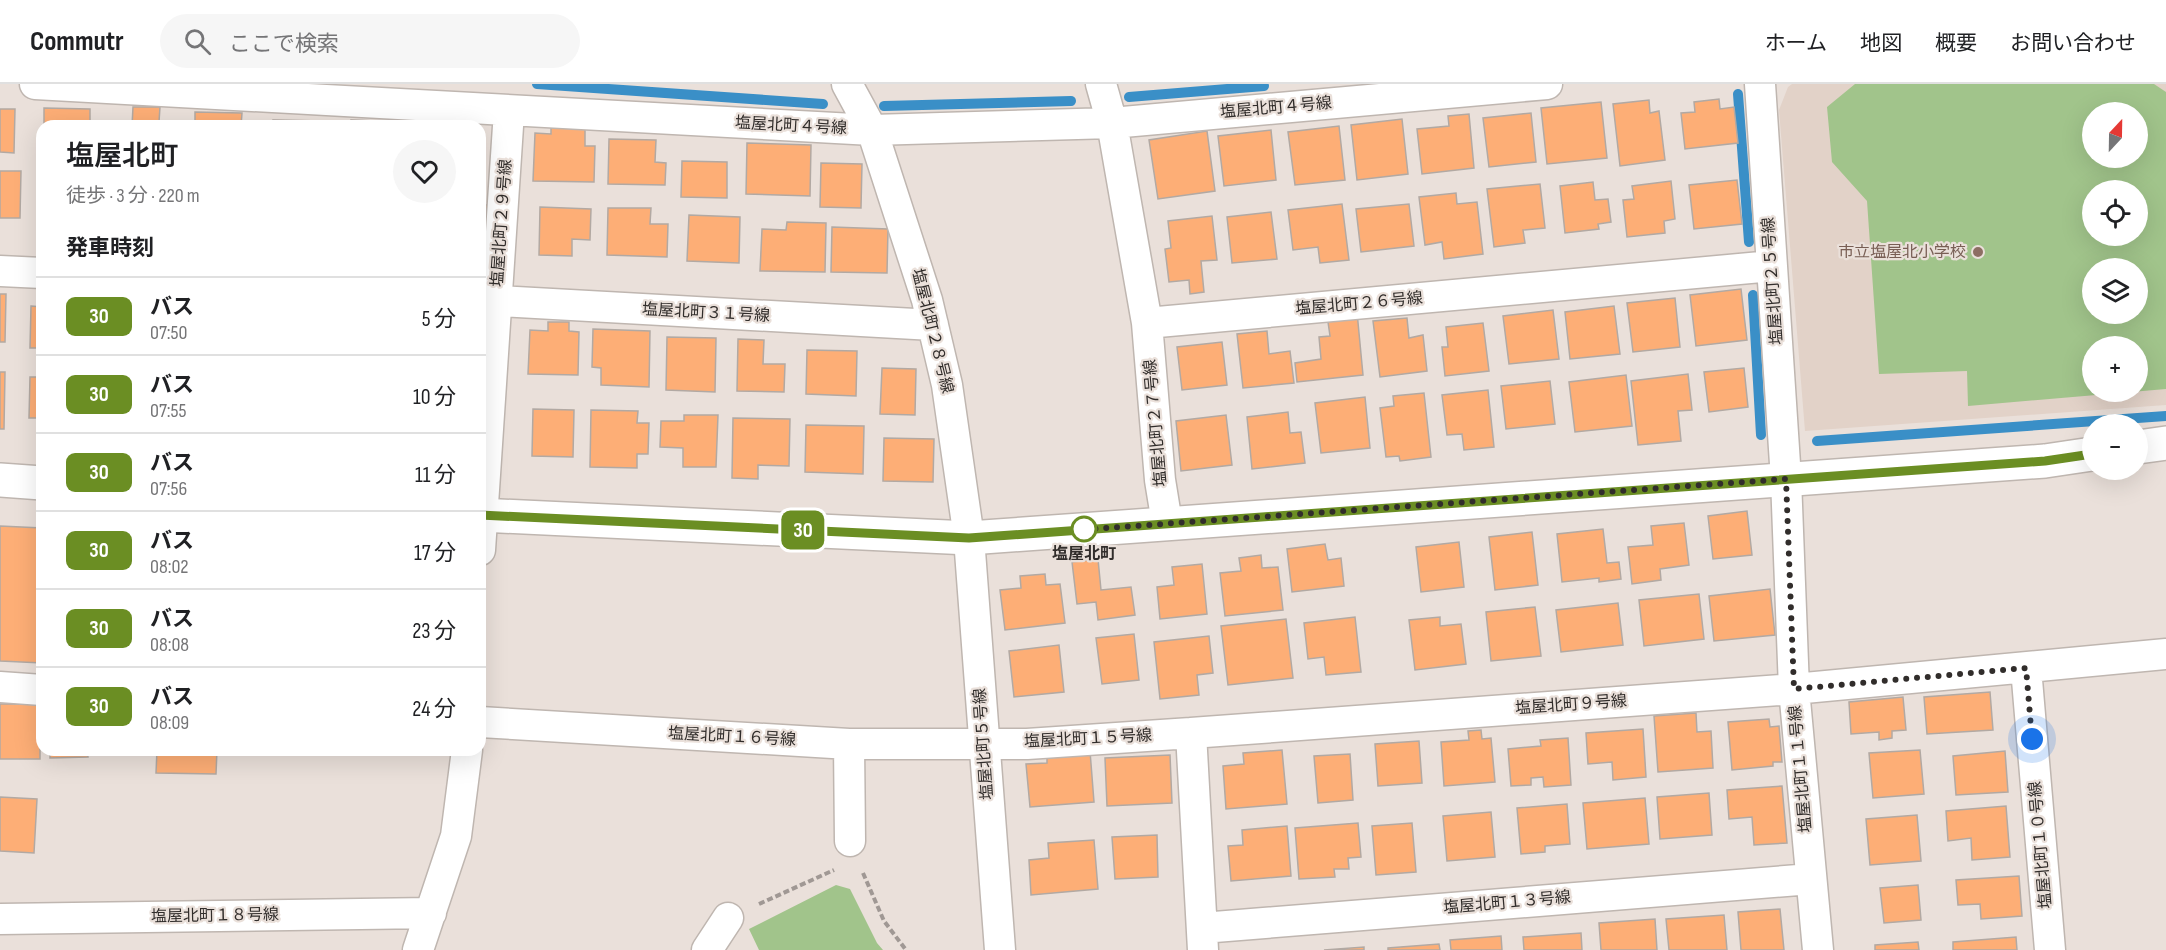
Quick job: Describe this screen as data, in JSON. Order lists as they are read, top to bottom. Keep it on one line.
{"streets":{"street":["塩屋北町４号線","塩屋北町２９号線","塩屋北町２５号線","塩屋北町２６号線","塩屋北町３１号線","塩屋北町２８号線","塩屋北町２７号線","塩屋北町９号線","塩屋北町１６号線","塩屋北町１５号線","塩屋北町５号線","塩屋北町１１号線","塩屋北町１０号線","塩屋北町１３号線","塩屋北町１８号線"]},"crossings":[["塩屋北町４号線","塩屋北町２９号線"],["塩屋北町４号線","塩屋北町２８号線"],["塩屋北町２９号線","塩屋北町３１号線"],["塩屋北町２５号線","塩屋北町２６号線"],["塩屋北町２５号線","塩屋北町１１号線"],["塩屋北町２６号線","塩屋北町２７号線"],["塩屋北町３１号線","塩屋北町２８号線"],["塩屋北町２８号線","塩屋北町５号線"],["塩屋北町９号線","塩屋北町１５号線"],["塩屋北町９号線","塩屋北町１１号線"],["塩屋北町９号線","塩屋北町１０号線"],["塩屋北町１６号線","塩屋北町１５号線"],["塩屋北町１６号線","塩屋北町５号線"],["塩屋北町１５号線","塩屋北町５号線"],["塩屋北町１１号線","塩屋北町１３号線"]],"places":["市立塩屋北小学校","塩屋北町"],"lines":["bus line 30"],"north":"top","page":{"header":"Commutr","search":"ここで検索","nav":["ホーム","地図","概要","お問い合わせ"],"on_map":"30","map_buttons":["+","−"],"heading":[["塩屋北町","徒歩 · 3 分 · 220 m"],"発車時刻"],"list":[{"mark":"30","name":"バス","note":"07:50","value":"5 分"},{"mark":"30","name":"バス","note":"07:55","value":"10 分"},{"mark":"30","name":"バス","note":"07:56","value":"11 分"},{"mark":"30","name":"バス","note":"08:02","value":"17 分"},{"mark":"30","name":"バス","note":"08:08","value":"23 分"},{"mark":"30","name":"バス","note":"08:09","value":"24 分"}]}}
